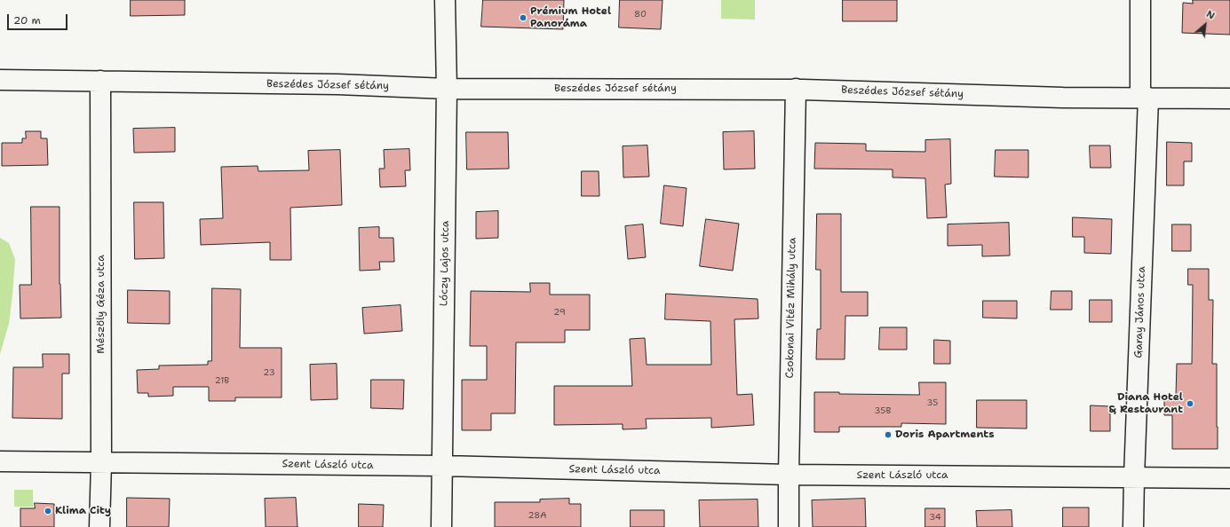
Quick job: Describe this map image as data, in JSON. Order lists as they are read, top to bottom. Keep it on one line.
{"streets":{"street":["Beszédes József sétány","Lóczy Lajos utca","Mészöly Géza utca","Csokonai Vitéz Mihály utca","Garay János utca","Szent László utca"]},"crossings":[["Beszédes József sétány","Lóczy Lajos utca"],["Beszédes József sétány","Mészöly Géza utca"],["Beszédes József sétány","Csokonai Vitéz Mihály utca"],["Beszédes József sétány","Garay János utca"],["Lóczy Lajos utca","Szent László utca"],["Mészöly Géza utca","Szent László utca"],["Csokonai Vitéz Mihály utca","Szent László utca"],["Garay János utca","Szent László utca"]],"places":["Prémium Hotel Panoráma","Diana Hotel & Restaurant","Doris Apartments","Klima City"],"house_numbers":["80","29","23","21B","35","35B","28A","34"],"scale_bar":"20 m","north":"top right"}
